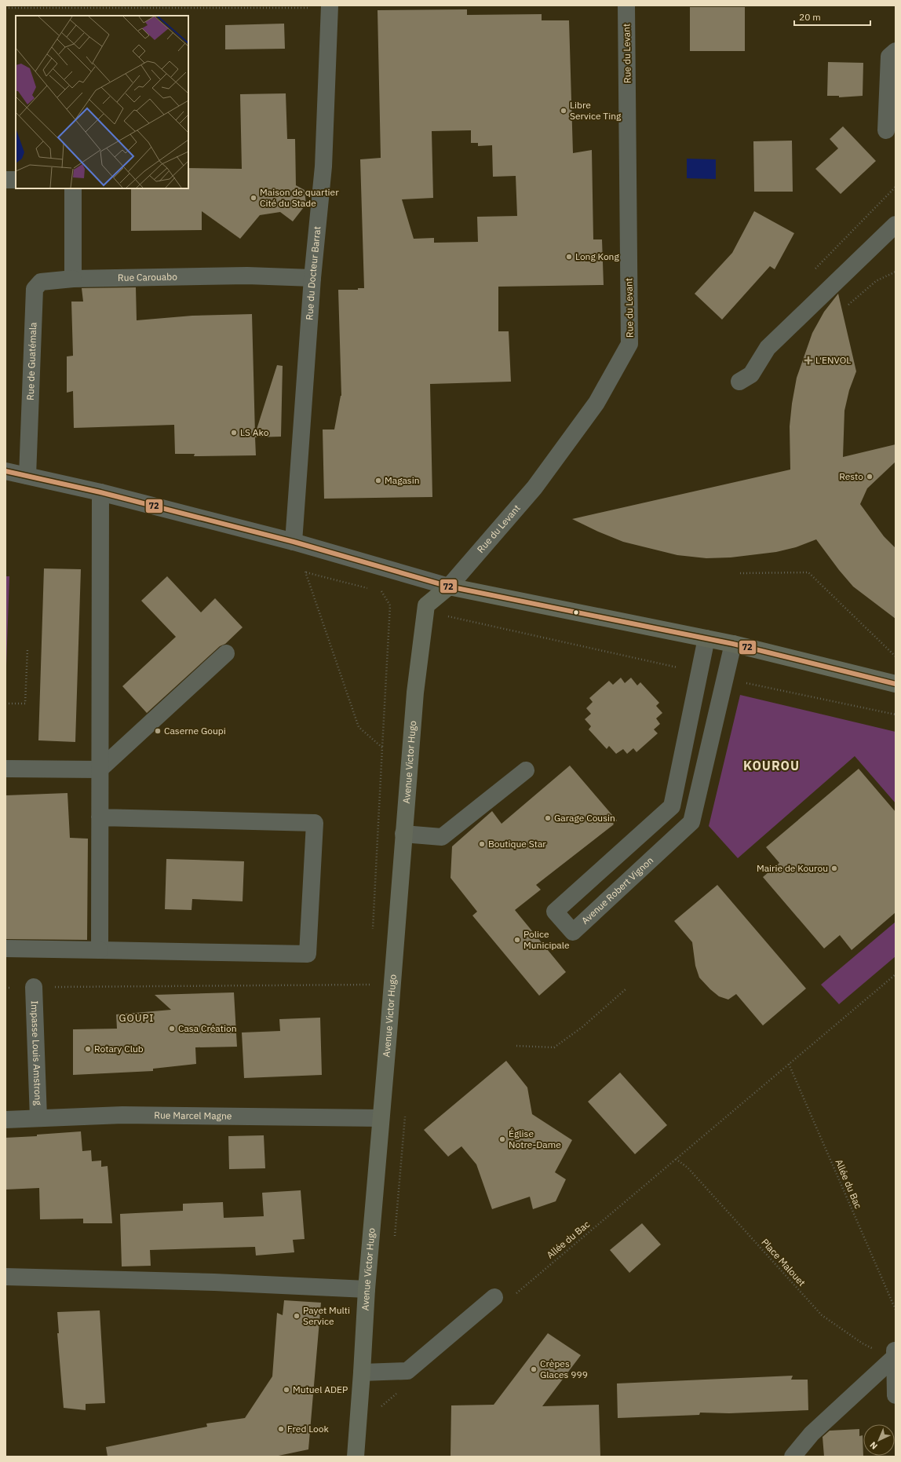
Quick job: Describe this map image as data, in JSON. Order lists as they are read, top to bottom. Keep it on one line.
{"streets":{"main road":["Avenue Victor Hugo"],"street":["Rue du Levant","Rue du Docteur Barrat","Rue Carouabo","Rue de Guatémala","Avenue Robert Vignon","Impasse Louis Amstrong","Rue Marcel Magne"],"path":["Allée du Bac","Place Malouet"]},"crossings":[["Rue du Levant","Avenue Victor Hugo"],["Rue du Docteur Barrat","Rue Carouabo"],["Rue Carouabo","Rue de Guatémala"],["Avenue Victor Hugo","Rue Marcel Magne"],["Impasse Louis Amstrong","Rue Marcel Magne"],["Allée du Bac","Place Malouet"]],"districts":["KOUROU","GOUPI"],"places":{"other":["Libre Service Ting","Maison de quartier Cité du Stade","Long Kong","LS Ako","Resto","Magasin","Caserne Goupi","Garage Cousin","Boutique Star","Mairie de Kourou","Police Municipale","Casa Création","Rotary Club","Église Notre-Dame","Payet Multi Service","Crèpes Glaces 999","Mutuel ADEP","Fred Look"],"health":["L'ENVOL"]},"lines":["transit line 72"],"scale_bar":"20 m","north":"bottom left"}
